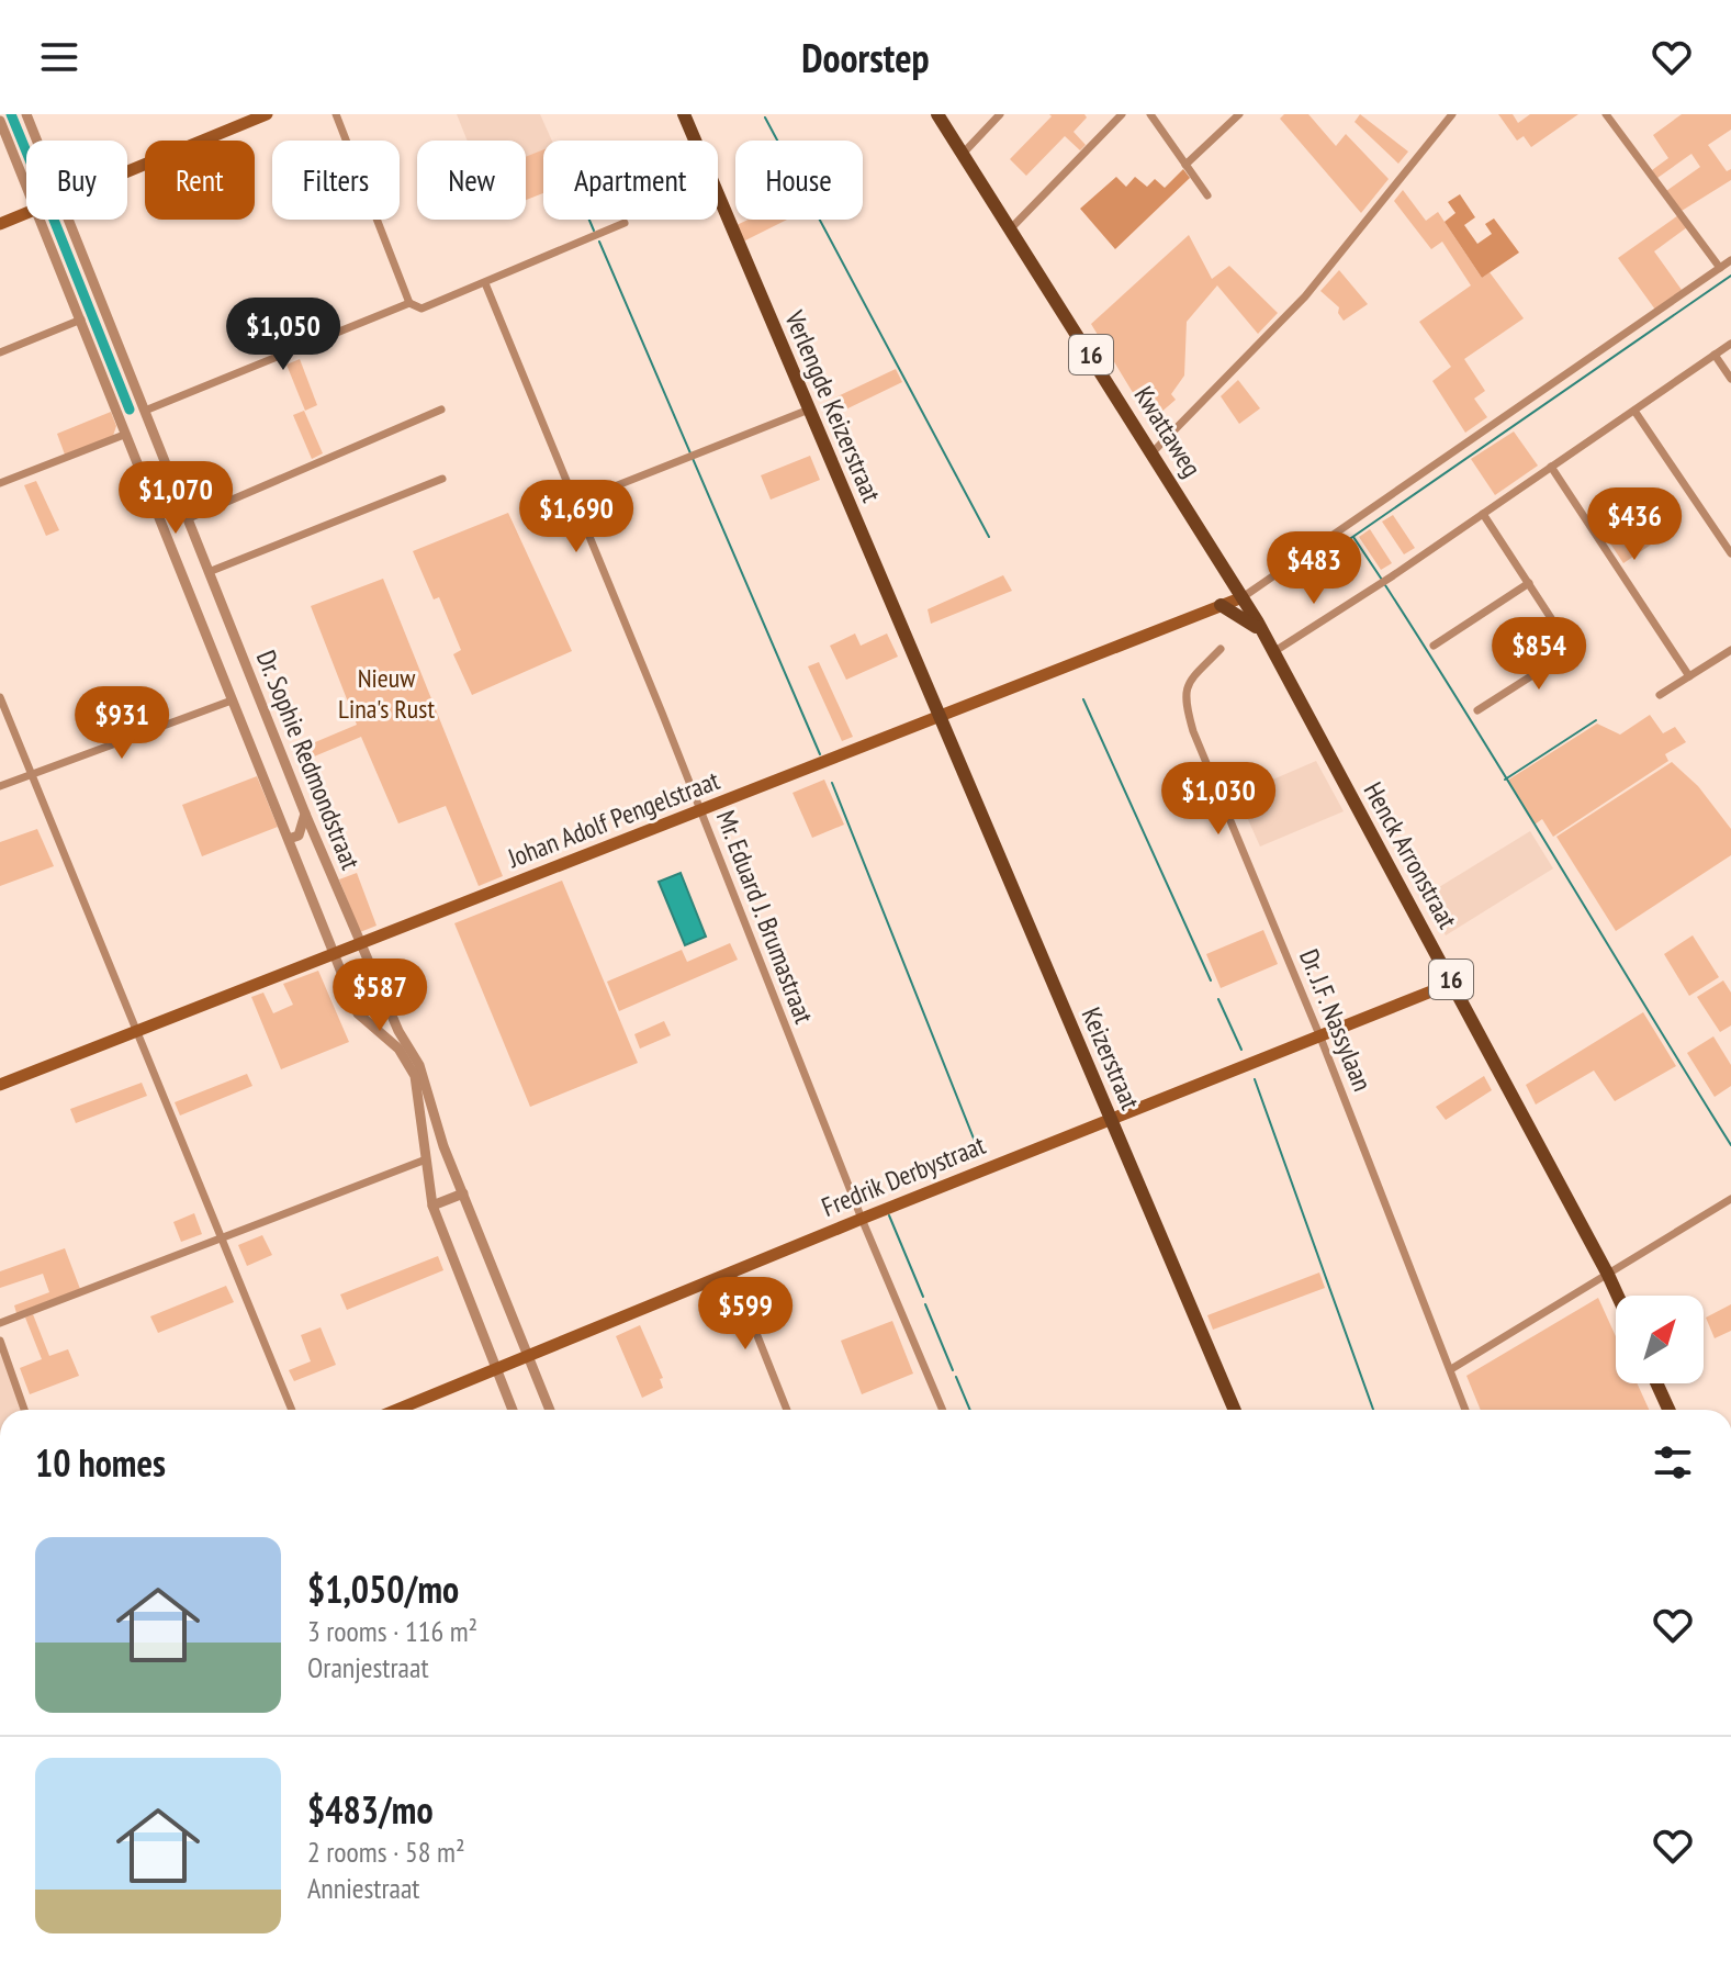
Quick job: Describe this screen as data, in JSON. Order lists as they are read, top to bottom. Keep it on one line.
{"streets":{"main road":["16","Verlengde Keizerstraat","Kwattaweg","Johan Adolf Pengelstraat","Henck Arronstraat","Keizerstraat","Fredrik Derbystraat"],"street":["Dr. Sophie Redmondstraat","Mr. Eduard J. Brumastraat","Dr. J.F. Nassylaan"]},"crossings":[["Verlengde Keizerstraat","Johan Adolf Pengelstraat"],["Verlengde Keizerstraat","Keizerstraat"],["Kwattaweg","Johan Adolf Pengelstraat"],["Kwattaweg","Henck Arronstraat"],["Dr. Sophie Redmondstraat","Johan Adolf Pengelstraat"],["Dr. Sophie Redmondstraat","Fredrik Derbystraat"],["Johan Adolf Pengelstraat","Henck Arronstraat"],["Johan Adolf Pengelstraat","Mr. Eduard J. Brumastraat"],["Johan Adolf Pengelstraat","Keizerstraat"],["Henck Arronstraat","Fredrik Derbystraat"],["Mr. Eduard J. Brumastraat","Fredrik Derbystraat"],["Dr. J.F. Nassylaan","Fredrik Derbystraat"],["Keizerstraat","Fredrik Derbystraat"]],"parks":["Nieuw Lina's Rust"],"north":"top right","page":{"header":"Doorstep","chip":["Buy","Rent","Filters","New","Apartment","House"],"price":["$1,050","$1,070","$1,690","$436","$483","$854","$931","$1,030","$587","$599"],"heading":"10 homes","list":[{"name":"$1,050/mo","note":"3 rooms · 116 m² · Oranjestraat"},{"name":"$483/mo","note":"2 rooms · 58 m² · Anniestraat"}]}}
